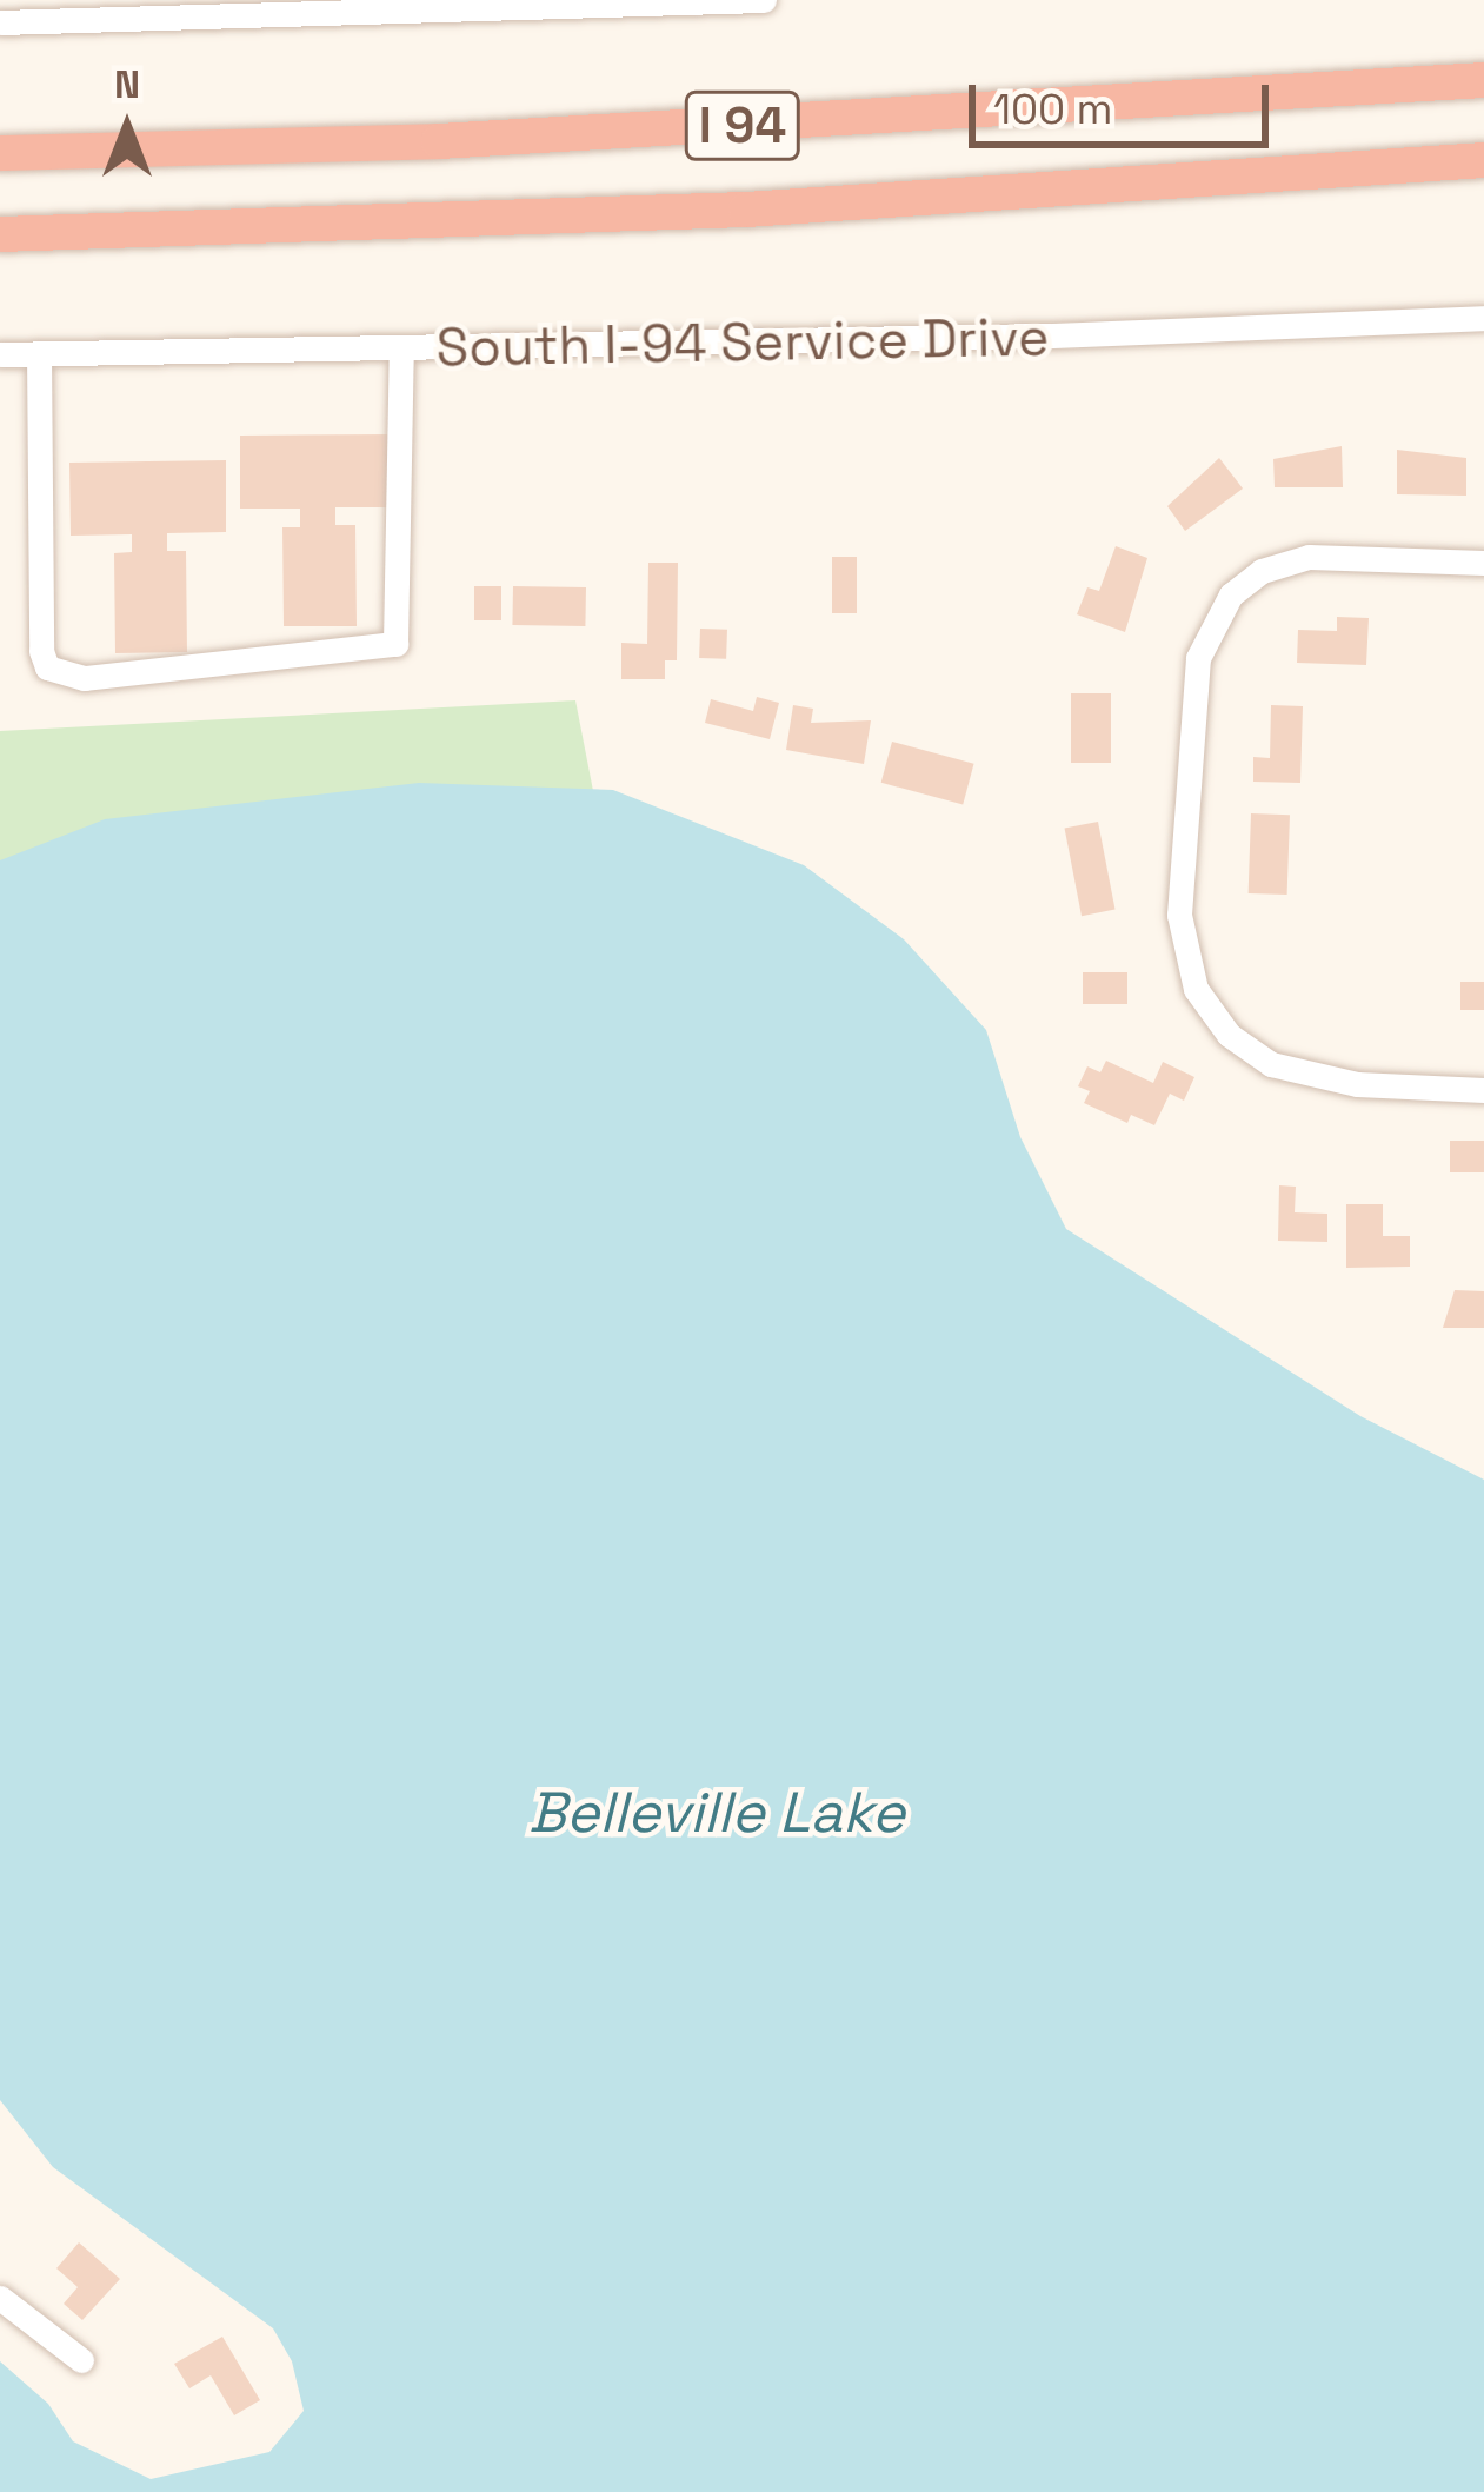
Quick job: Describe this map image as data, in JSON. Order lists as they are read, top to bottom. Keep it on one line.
{"streets":{"highway":["I 94"],"street":["South I-94 Service Drive"]},"water":["Belleville Lake"],"scale_bar":"100 m","north":"top"}
